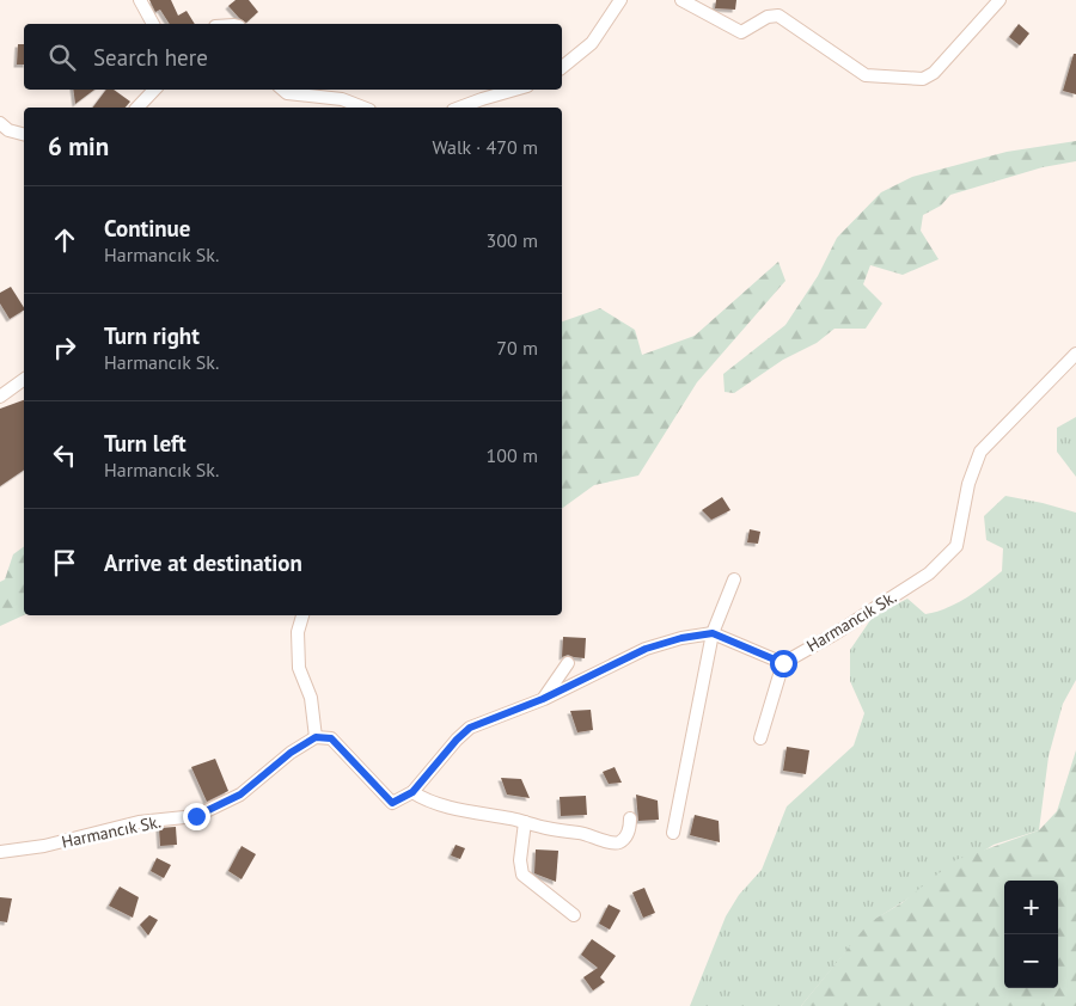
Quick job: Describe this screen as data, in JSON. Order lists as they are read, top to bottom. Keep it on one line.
{"streets":{"street":["Harmancık Sk."]},"page":{"search":"Search here","heading":["6 min","Walk · 470 m"],"list":[["Continue","Harmancık Sk.","300 m"],["Turn right","Harmancık Sk.","70 m"],["Turn left","Harmancık Sk.","100 m"],"Arrive at destination"],"map_buttons":["+","−"]}}
